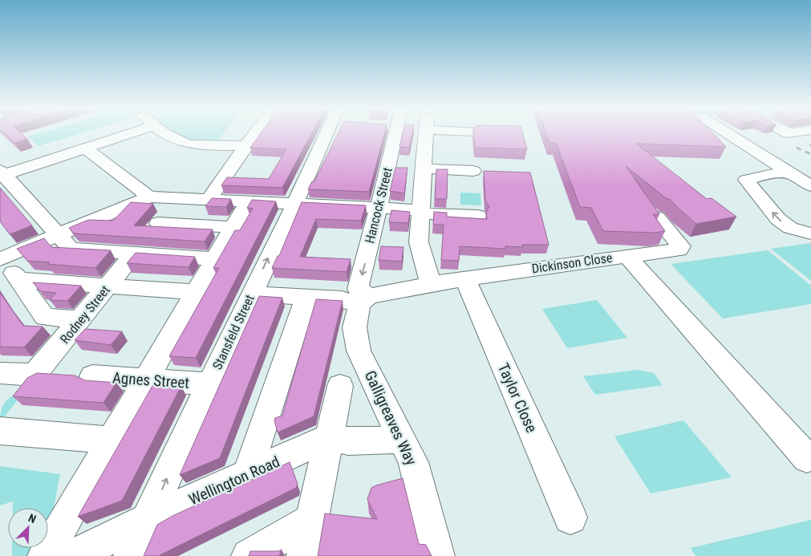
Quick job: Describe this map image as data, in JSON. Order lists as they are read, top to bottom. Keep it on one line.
{"streets":{"street":["Hancock Street","Dickinson Close","Rodney Street","Stansfeld Street","Agnes Street","Taylor Close","Galligreaves Way","Wellington Road"]},"crossings":[["Hancock Street","Dickinson Close"],["Hancock Street","Galligreaves Way"],["Dickinson Close","Stansfeld Street"],["Dickinson Close","Taylor Close"],["Dickinson Close","Galligreaves Way"],["Stansfeld Street","Agnes Street"],["Stansfeld Street","Wellington Road"]],"north":"top right"}
